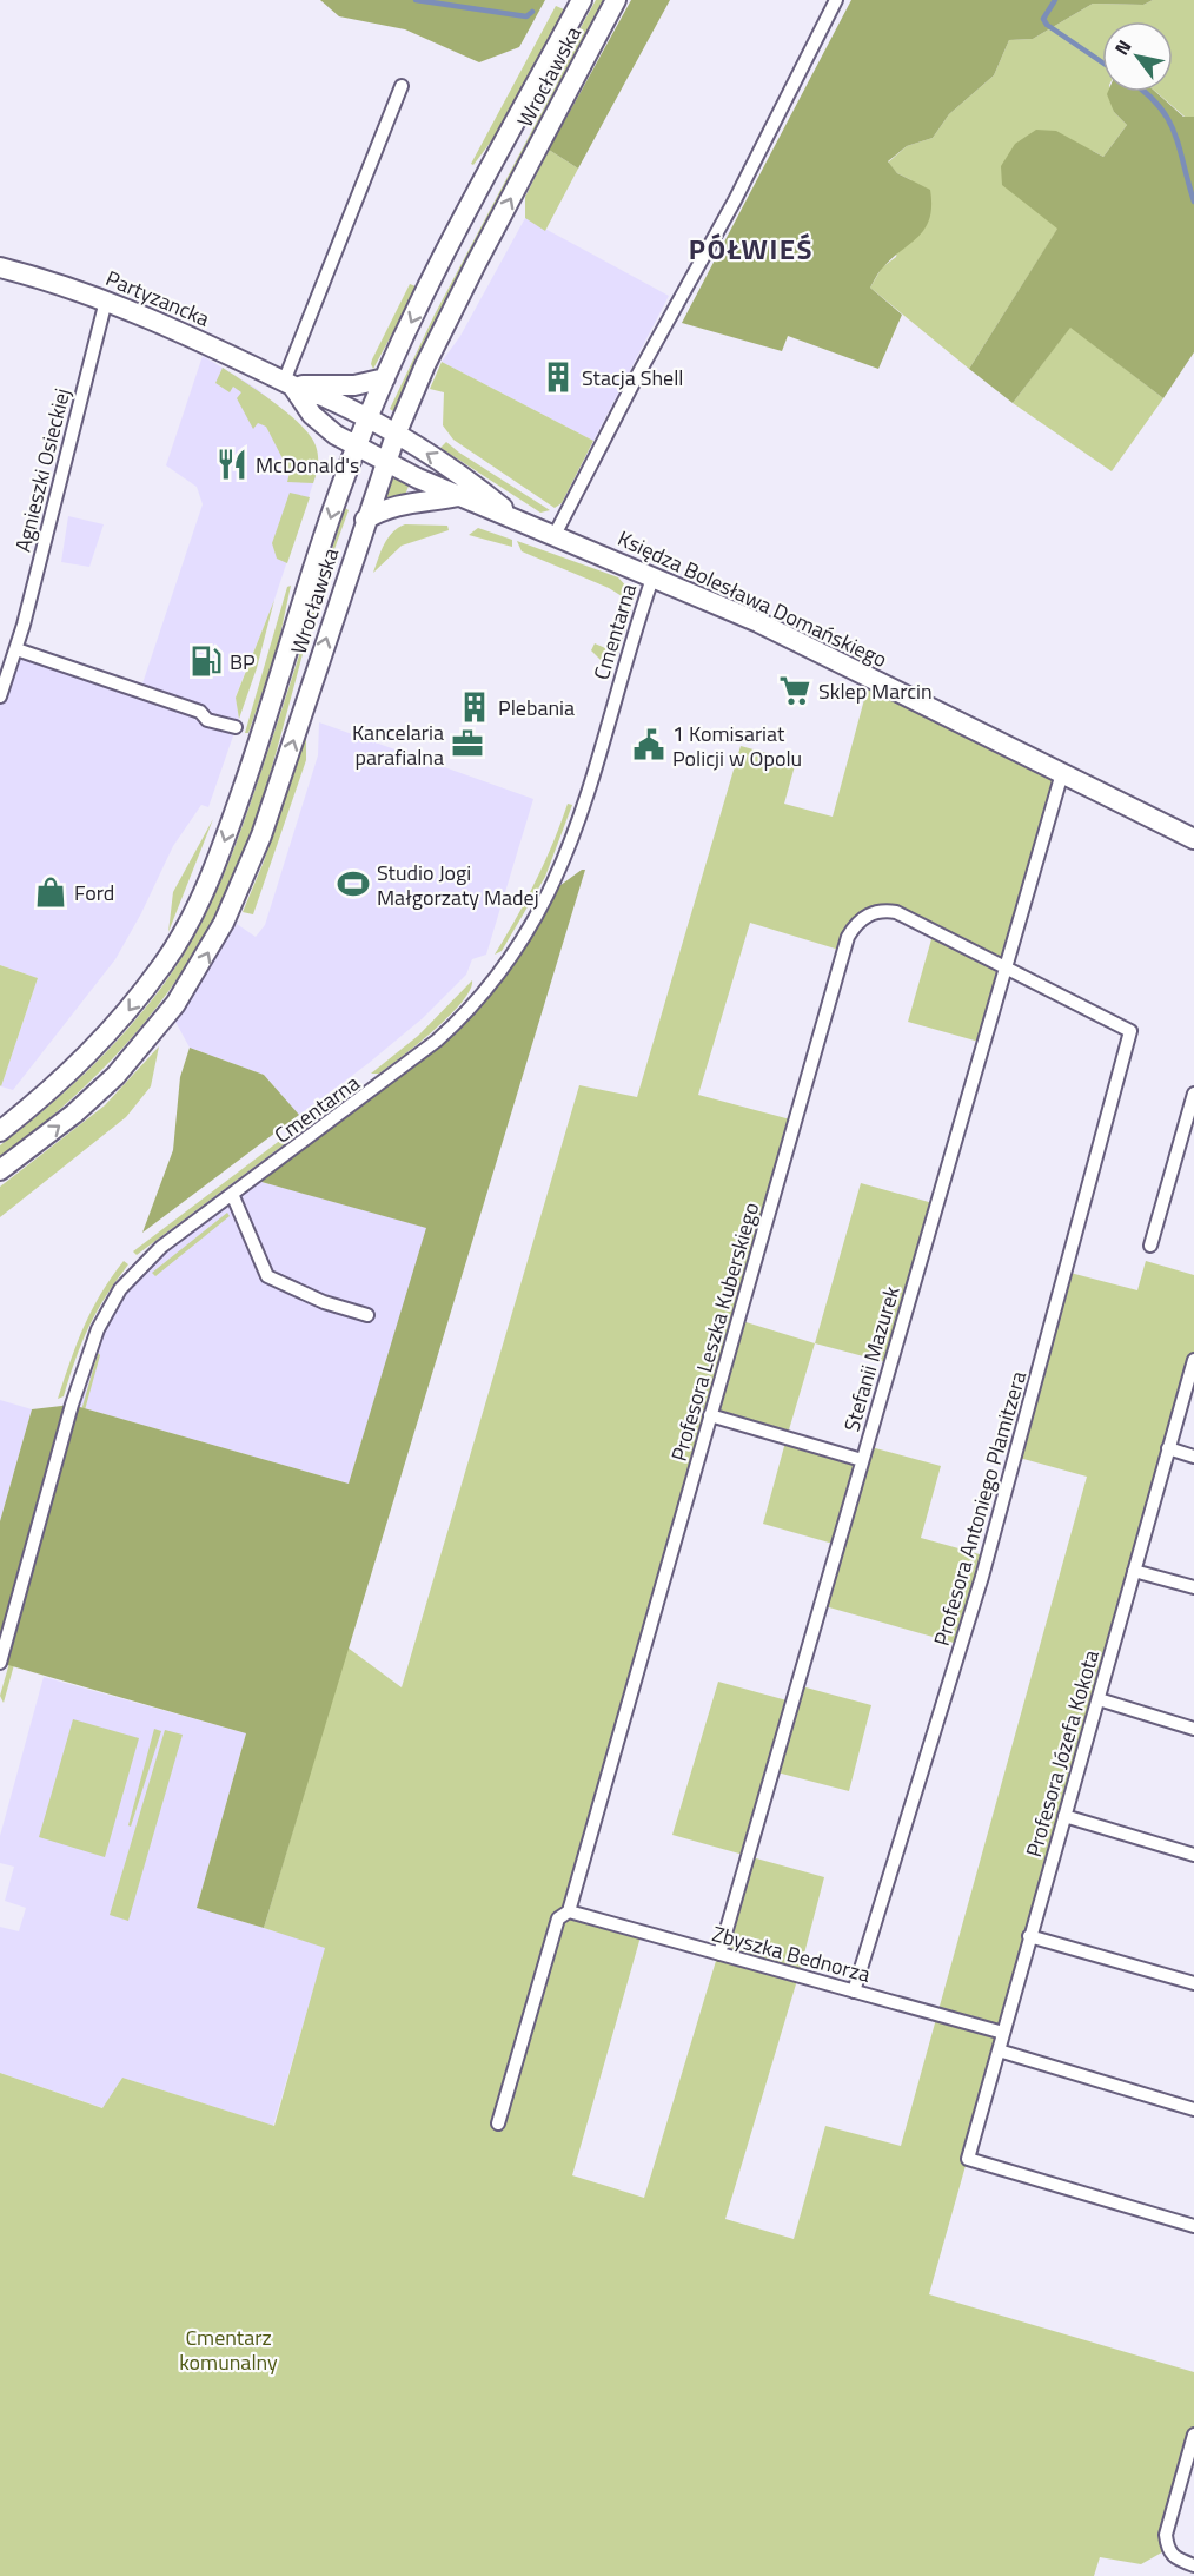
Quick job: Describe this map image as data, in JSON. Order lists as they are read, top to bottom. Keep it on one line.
{"streets":{"main road":["Wrocławska","Partyzancka","Księdza Bolesława Domańskiego"],"street":["Agnieszki Osieckiej","Cmentarna","Profesora Leszka Kuberskiego","Stefanii Mazurek","Profesora Antoniego Plamitzera","Profesora Józefa Kokota","Zbyszka Bednorza"]},"crossings":[["Wrocławska","Partyzancka"],["Wrocławska","Księdza Bolesława Domańskiego"],["Partyzancka","Agnieszki Osieckiej"],["Partyzancka","Księdza Bolesława Domańskiego"],["Księdza Bolesława Domańskiego","Cmentarna"],["Księdza Bolesława Domańskiego","Stefanii Mazurek"],["Profesora Leszka Kuberskiego","Stefanii Mazurek"],["Profesora Leszka Kuberskiego","Profesora Antoniego Plamitzera"],["Profesora Leszka Kuberskiego","Zbyszka Bednorza"],["Stefanii Mazurek","Zbyszka Bednorza"],["Profesora Antoniego Plamitzera","Zbyszka Bednorza"],["Profesora Józefa Kokota","Zbyszka Bednorza"]],"districts":["PÓŁWIEŚ"],"parks":["Cmentarz komunalny"],"places":{"building":["Stacja Shell","Plebania"],"restaurant":["McDonald's"],"fuel station":["BP"],"supermarket":["Sklep Marcin"],"office":["Kancelaria parafialna"],"public building":["1 Komisariat Policji w Opolu"],"sports":["Studio Jogi Małgorzaty Madej"],"shop":["Ford"]},"north":"top left"}
